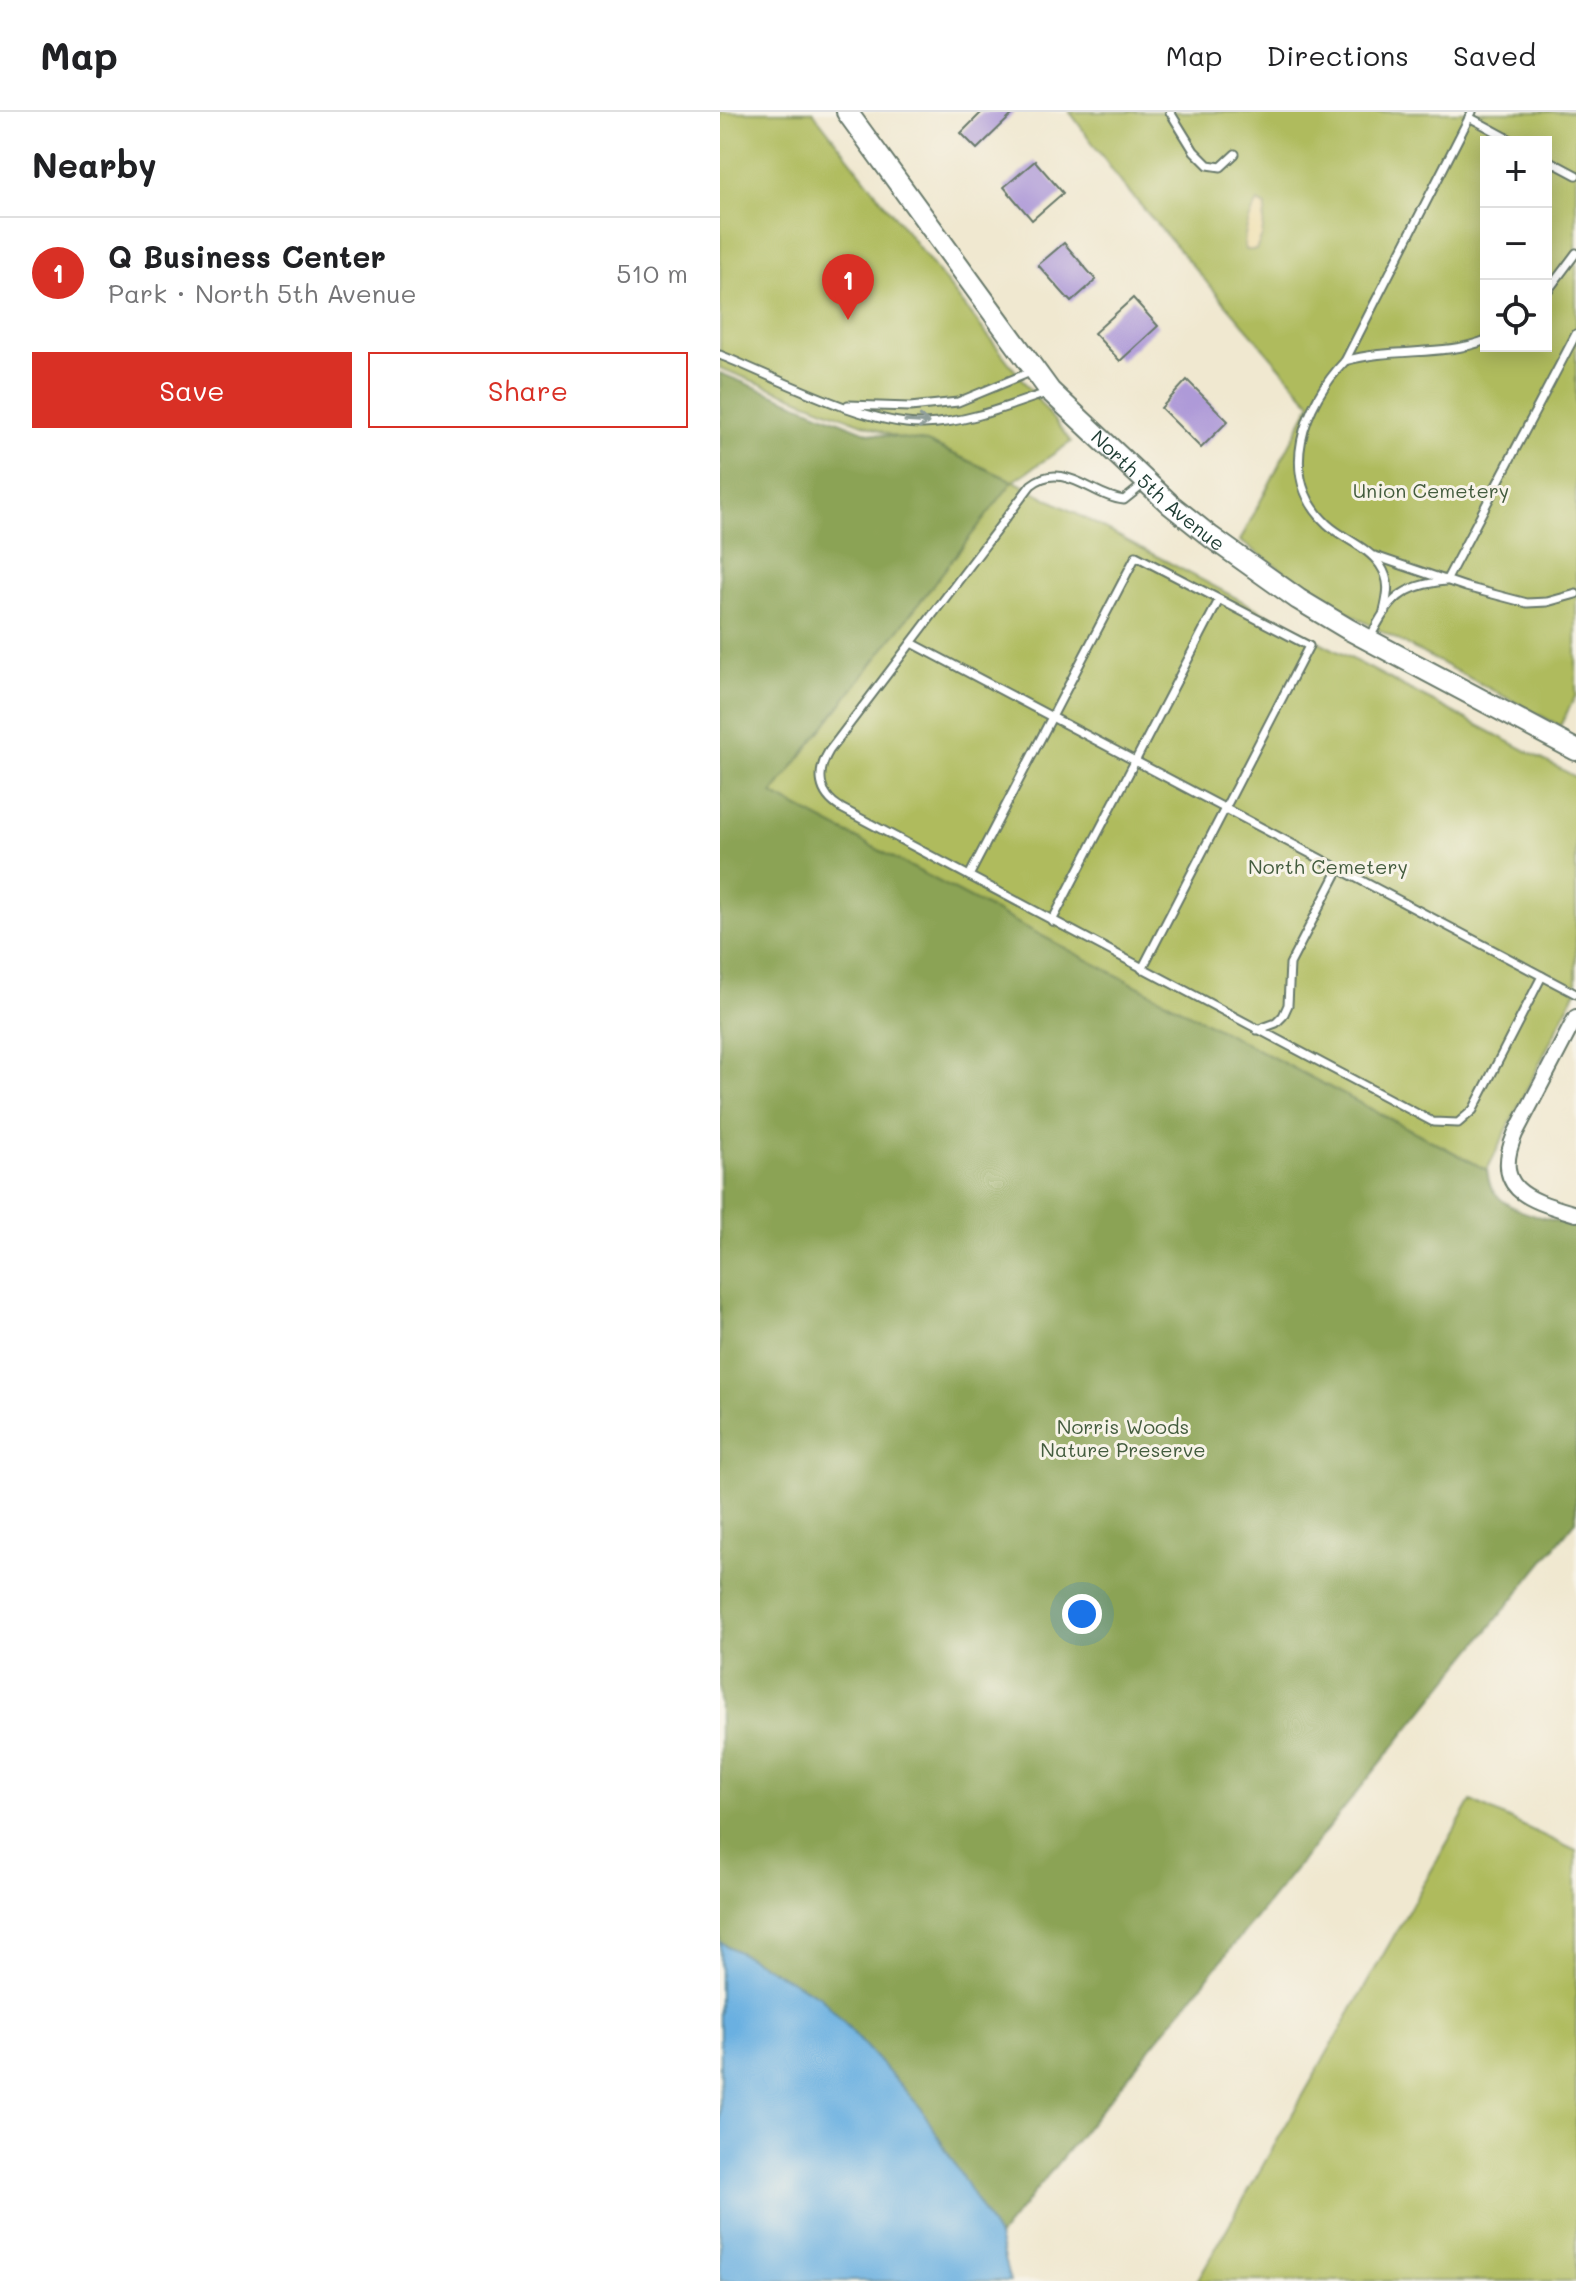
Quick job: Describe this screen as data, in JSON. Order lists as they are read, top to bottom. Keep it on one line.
{"streets":{"main road":["North 5th Avenue"]},"parks":["Union Cemetery","North Cemetery","Norris Woods Nature Preserve"],"page":{"header":"Map","nav":["Map","Directions","Saved"],"heading":"Nearby","map_buttons":["+","−"],"list":[{"mark":"1","name":"Q Business Center","note":"Park · North 5th Avenue","value":"510 m"}],"pins":"1","buttons":["Save","Share"]}}
